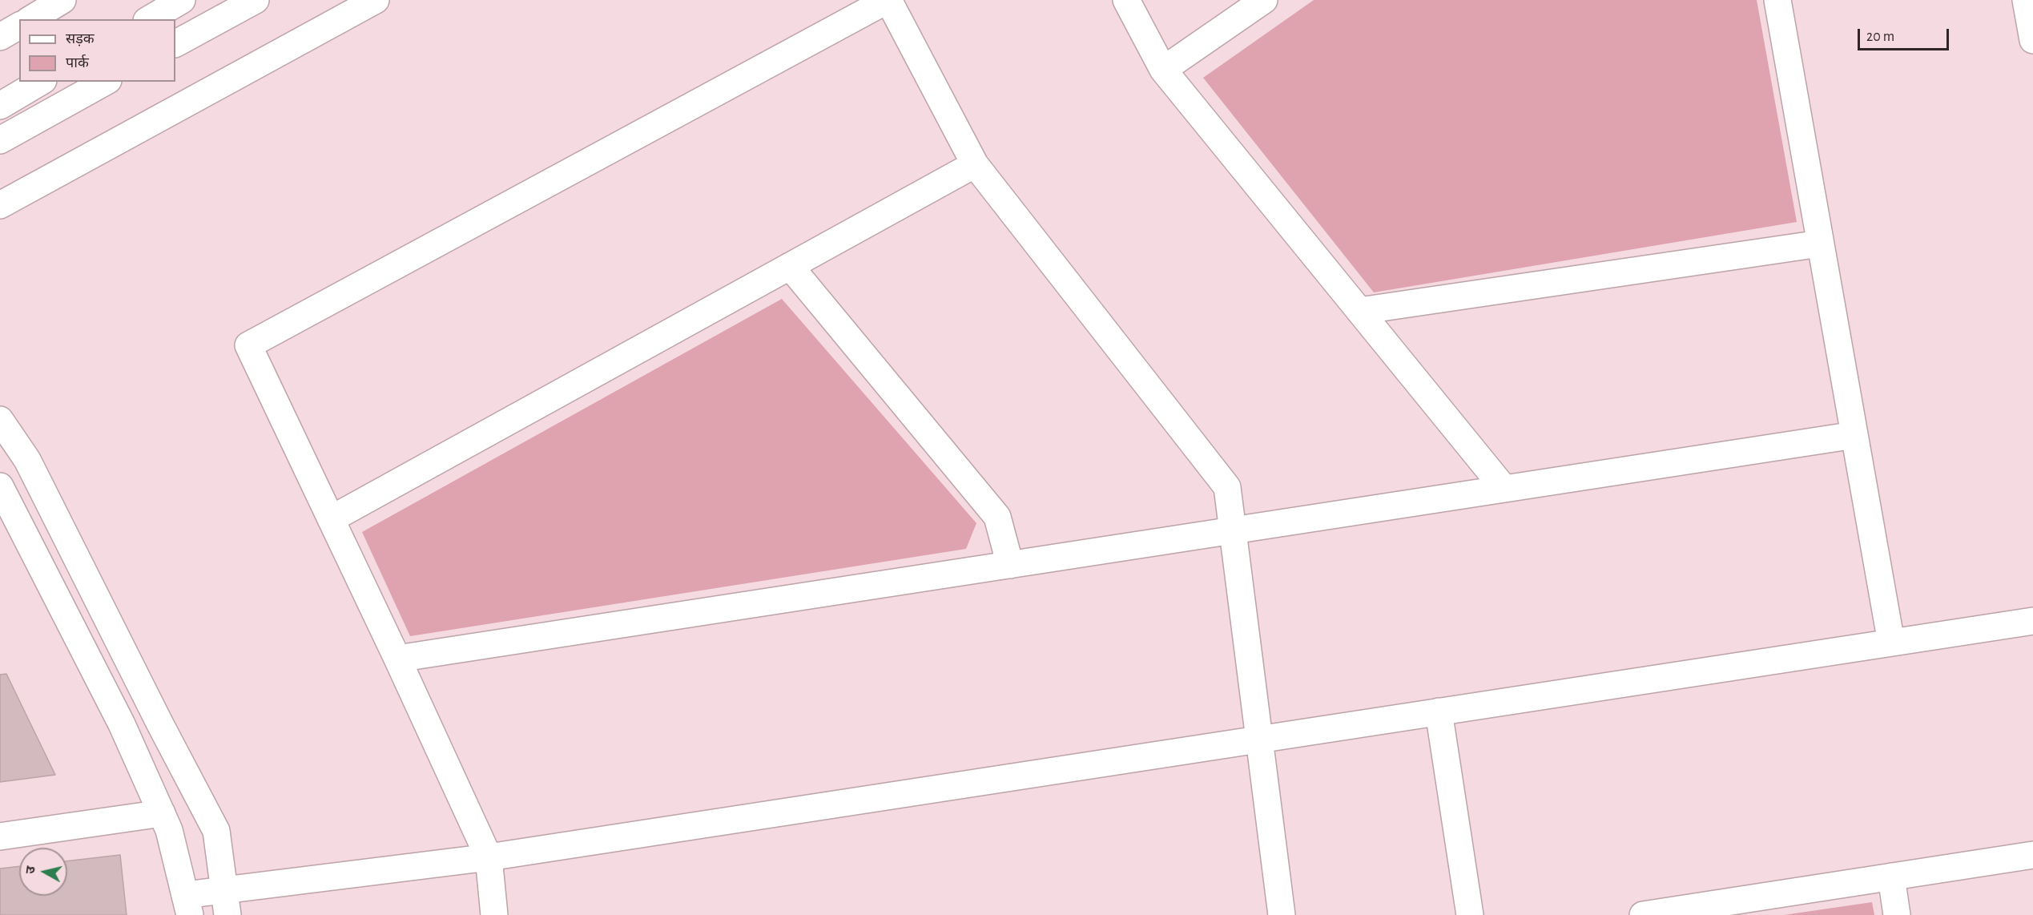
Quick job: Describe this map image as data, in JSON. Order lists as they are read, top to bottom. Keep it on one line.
{"legend":["सड़क","पार्क"],"scale_bar":"20 m","north":"left"}
